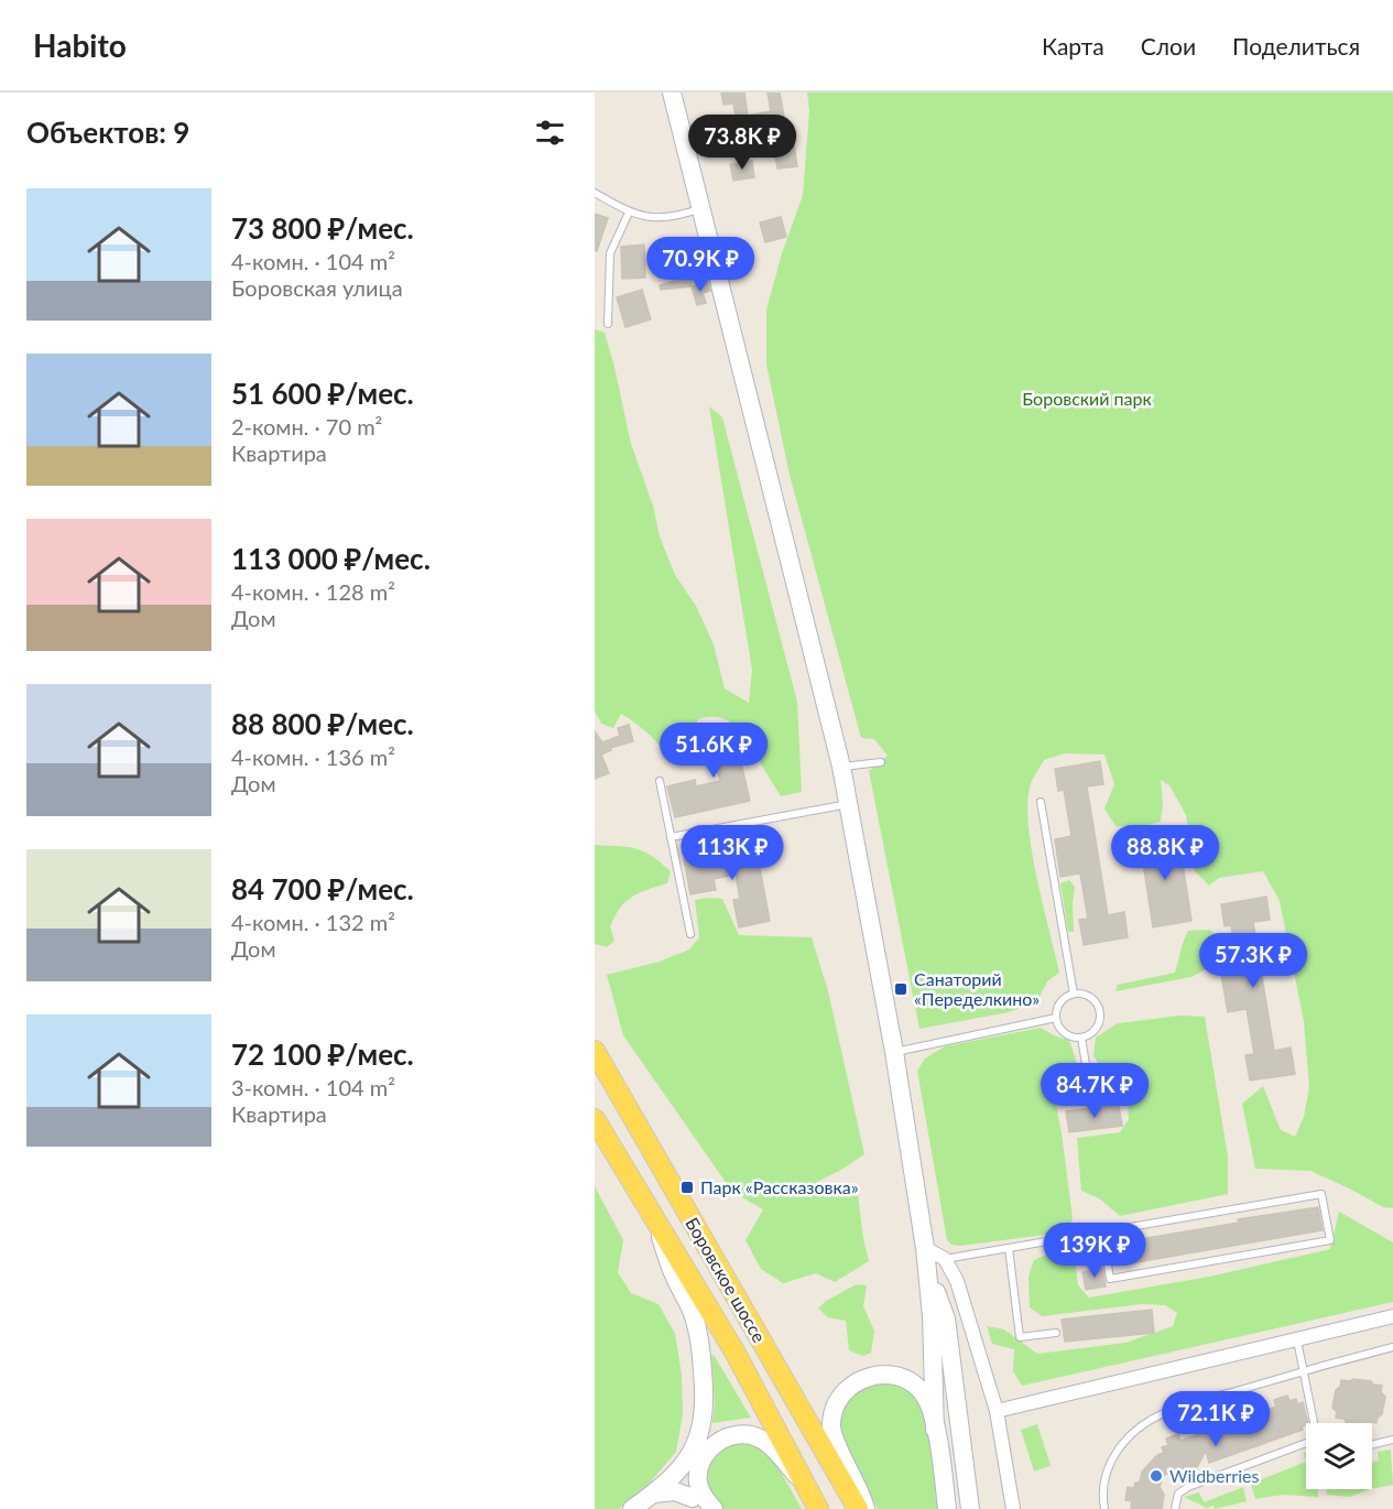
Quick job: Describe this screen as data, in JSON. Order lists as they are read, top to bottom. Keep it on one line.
{"streets":{"main road":["Боровское шоссе"]},"parks":["Боровский парк"],"places":{"transit":["Санаторий «Переделкино»","Парк «Рассказовка»"],"other":["Wildberries"]},"page":{"header":"Habito","nav":["Карта","Слои","Поделиться"],"heading":"Объектов: 9","price":["73.8K ₽","70.9K ₽","51.6K ₽","113K ₽","88.8K ₽","57.3K ₽","84.7K ₽","139K ₽","72.1K ₽"],"list":[{"name":"73 800 ₽/мес.","note":"4-комн. · 104 m² · Боровская улица"},{"name":"51 600 ₽/мес.","note":"2-комн. · 70 m² · Квартира"},{"name":"113 000 ₽/мес.","note":"4-комн. · 128 m² · Дом"},{"name":"88 800 ₽/мес.","note":"4-комн. · 136 m² · Дом"},{"name":"84 700 ₽/мес.","note":"4-комн. · 132 m² · Дом"},{"name":"72 100 ₽/мес.","note":"3-комн. · 104 m² · Квартира"}]}}
